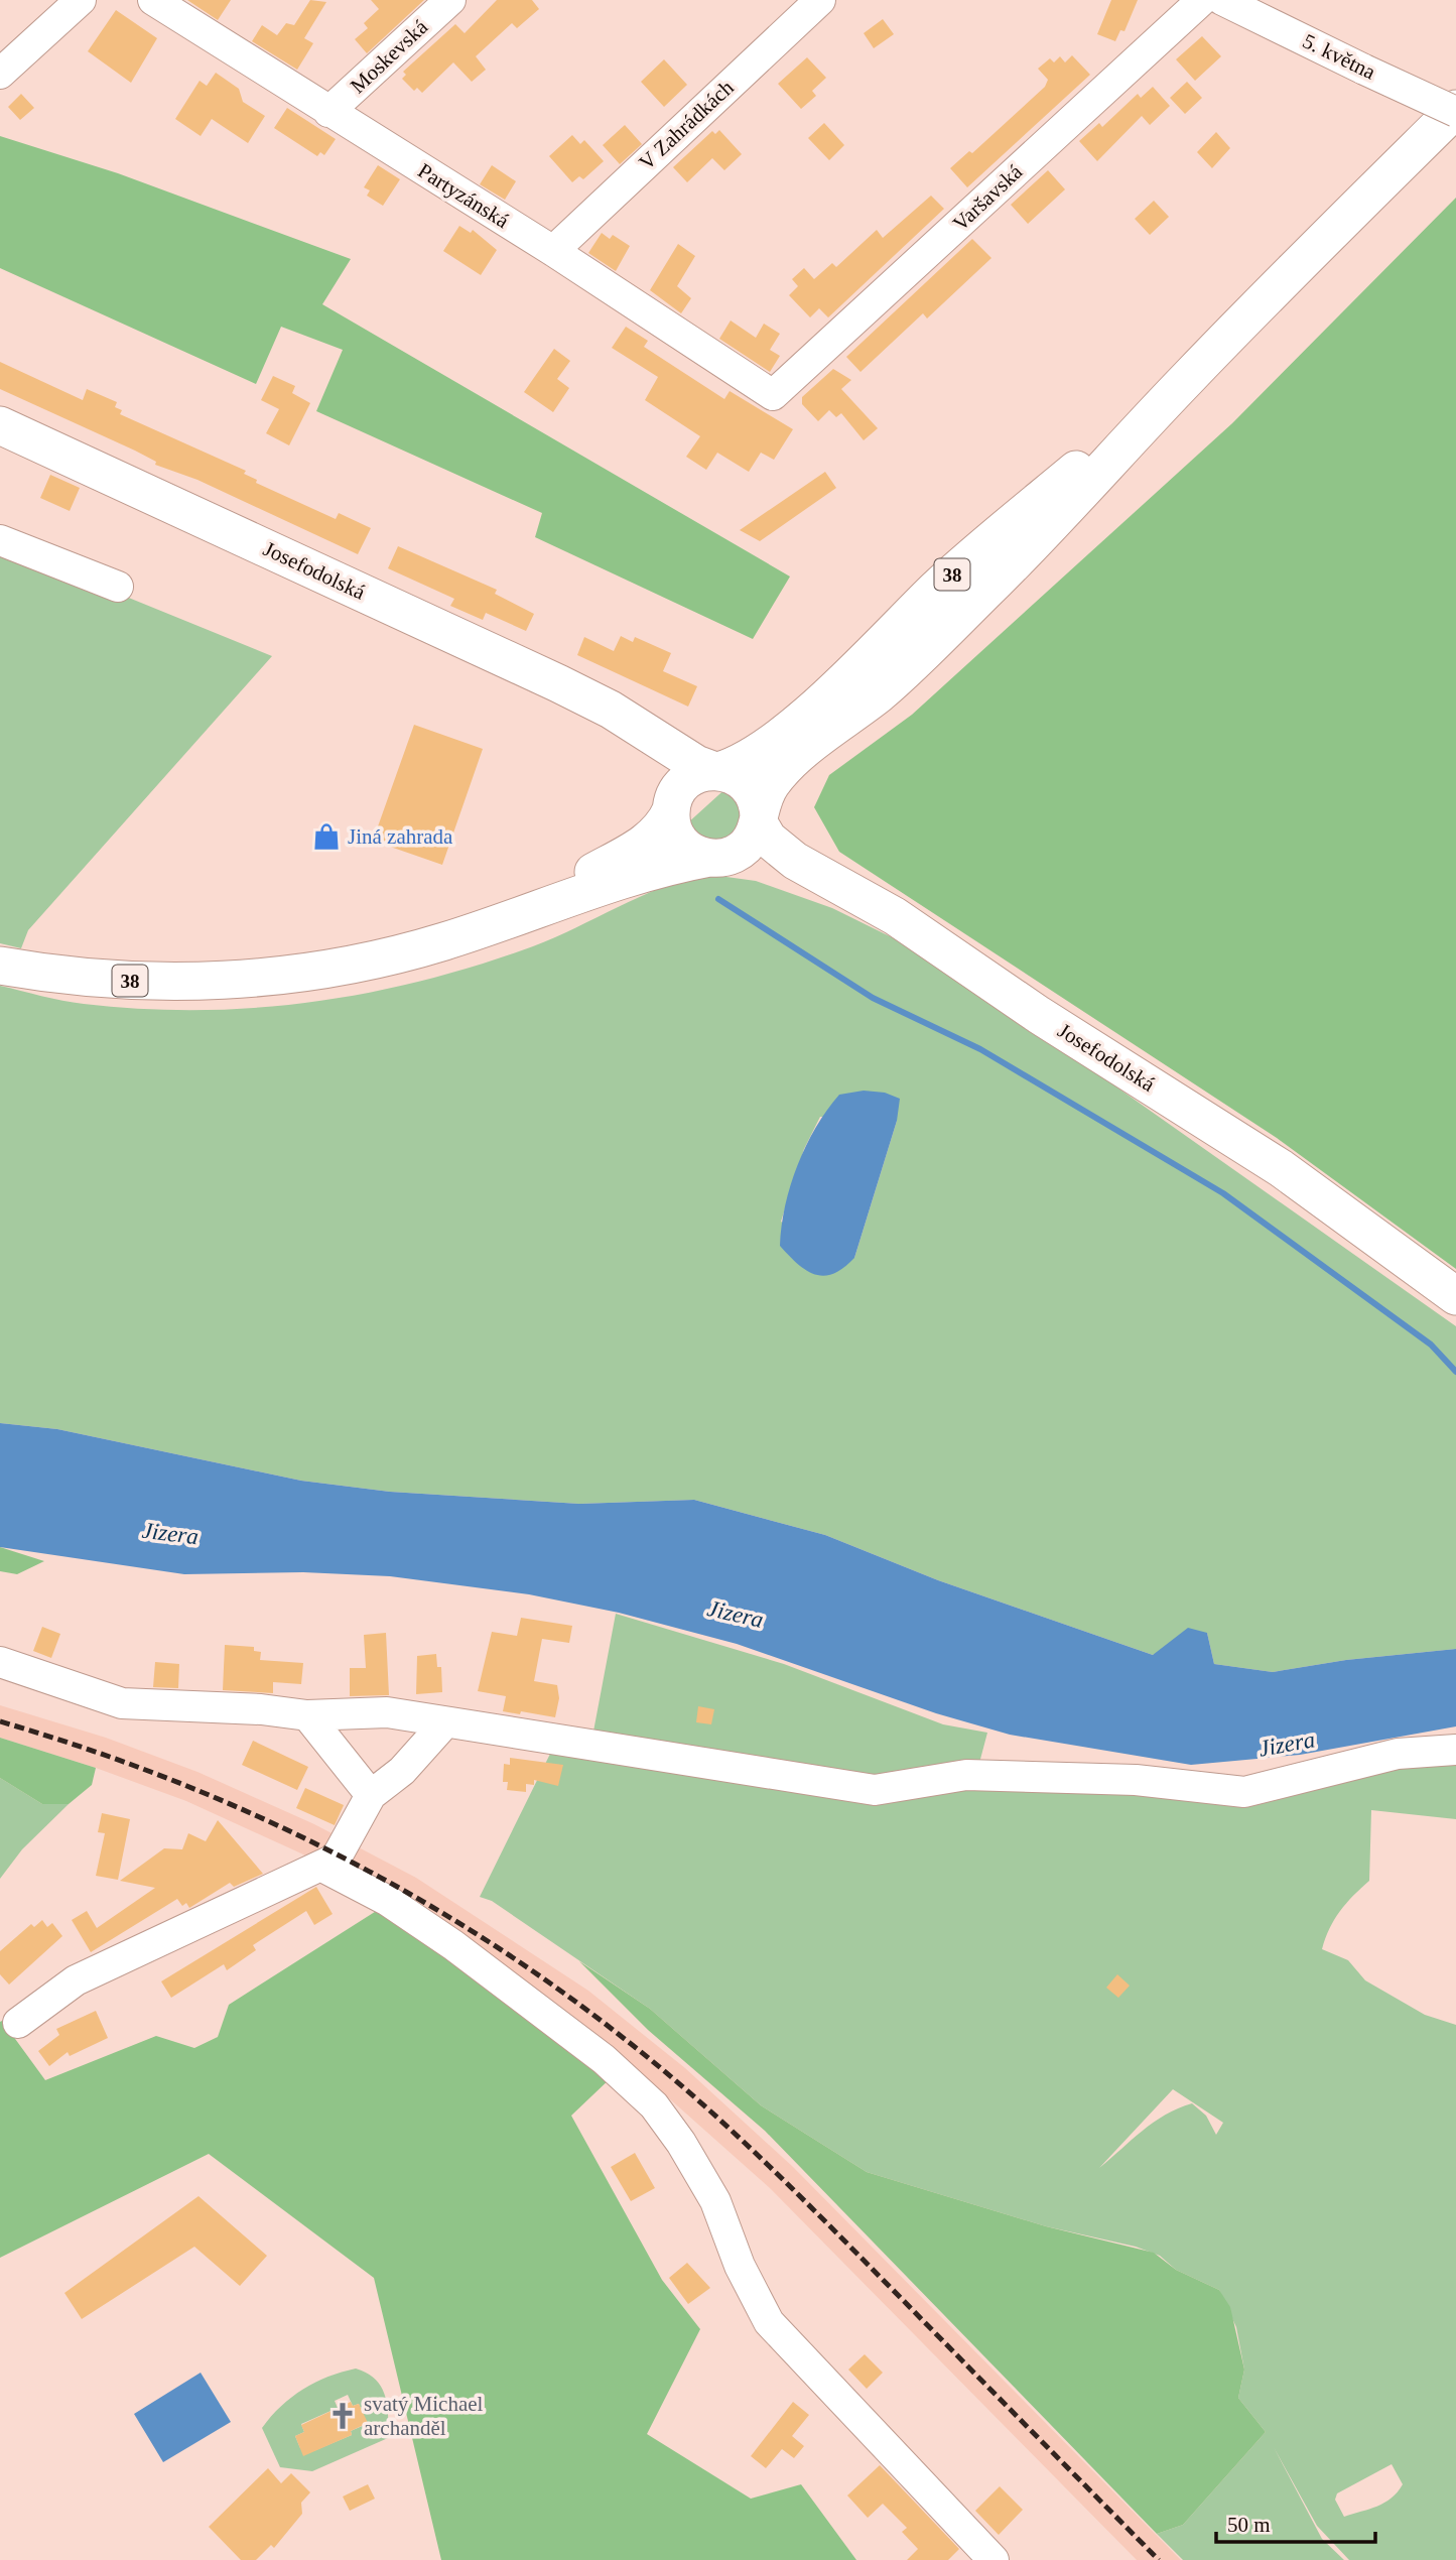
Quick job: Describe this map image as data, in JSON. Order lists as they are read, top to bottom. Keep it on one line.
{"streets":{"main road":["Josefodolská","38"],"street":["Moskevská","5. května","V Zahrádkách","Partyzánská","Varšavská"]},"crossings":[["Moskevská","Partyzánská"],["5. května","38"],["V Zahrádkách","Partyzánská"],["Partyzánská","Varšavská"],["Josefodolská","38"]],"water":["Jizera"],"places":{"shop":["Jiná zahrada"],"church":["svatý Michael archanděl"]},"scale_bar":"50 m"}
